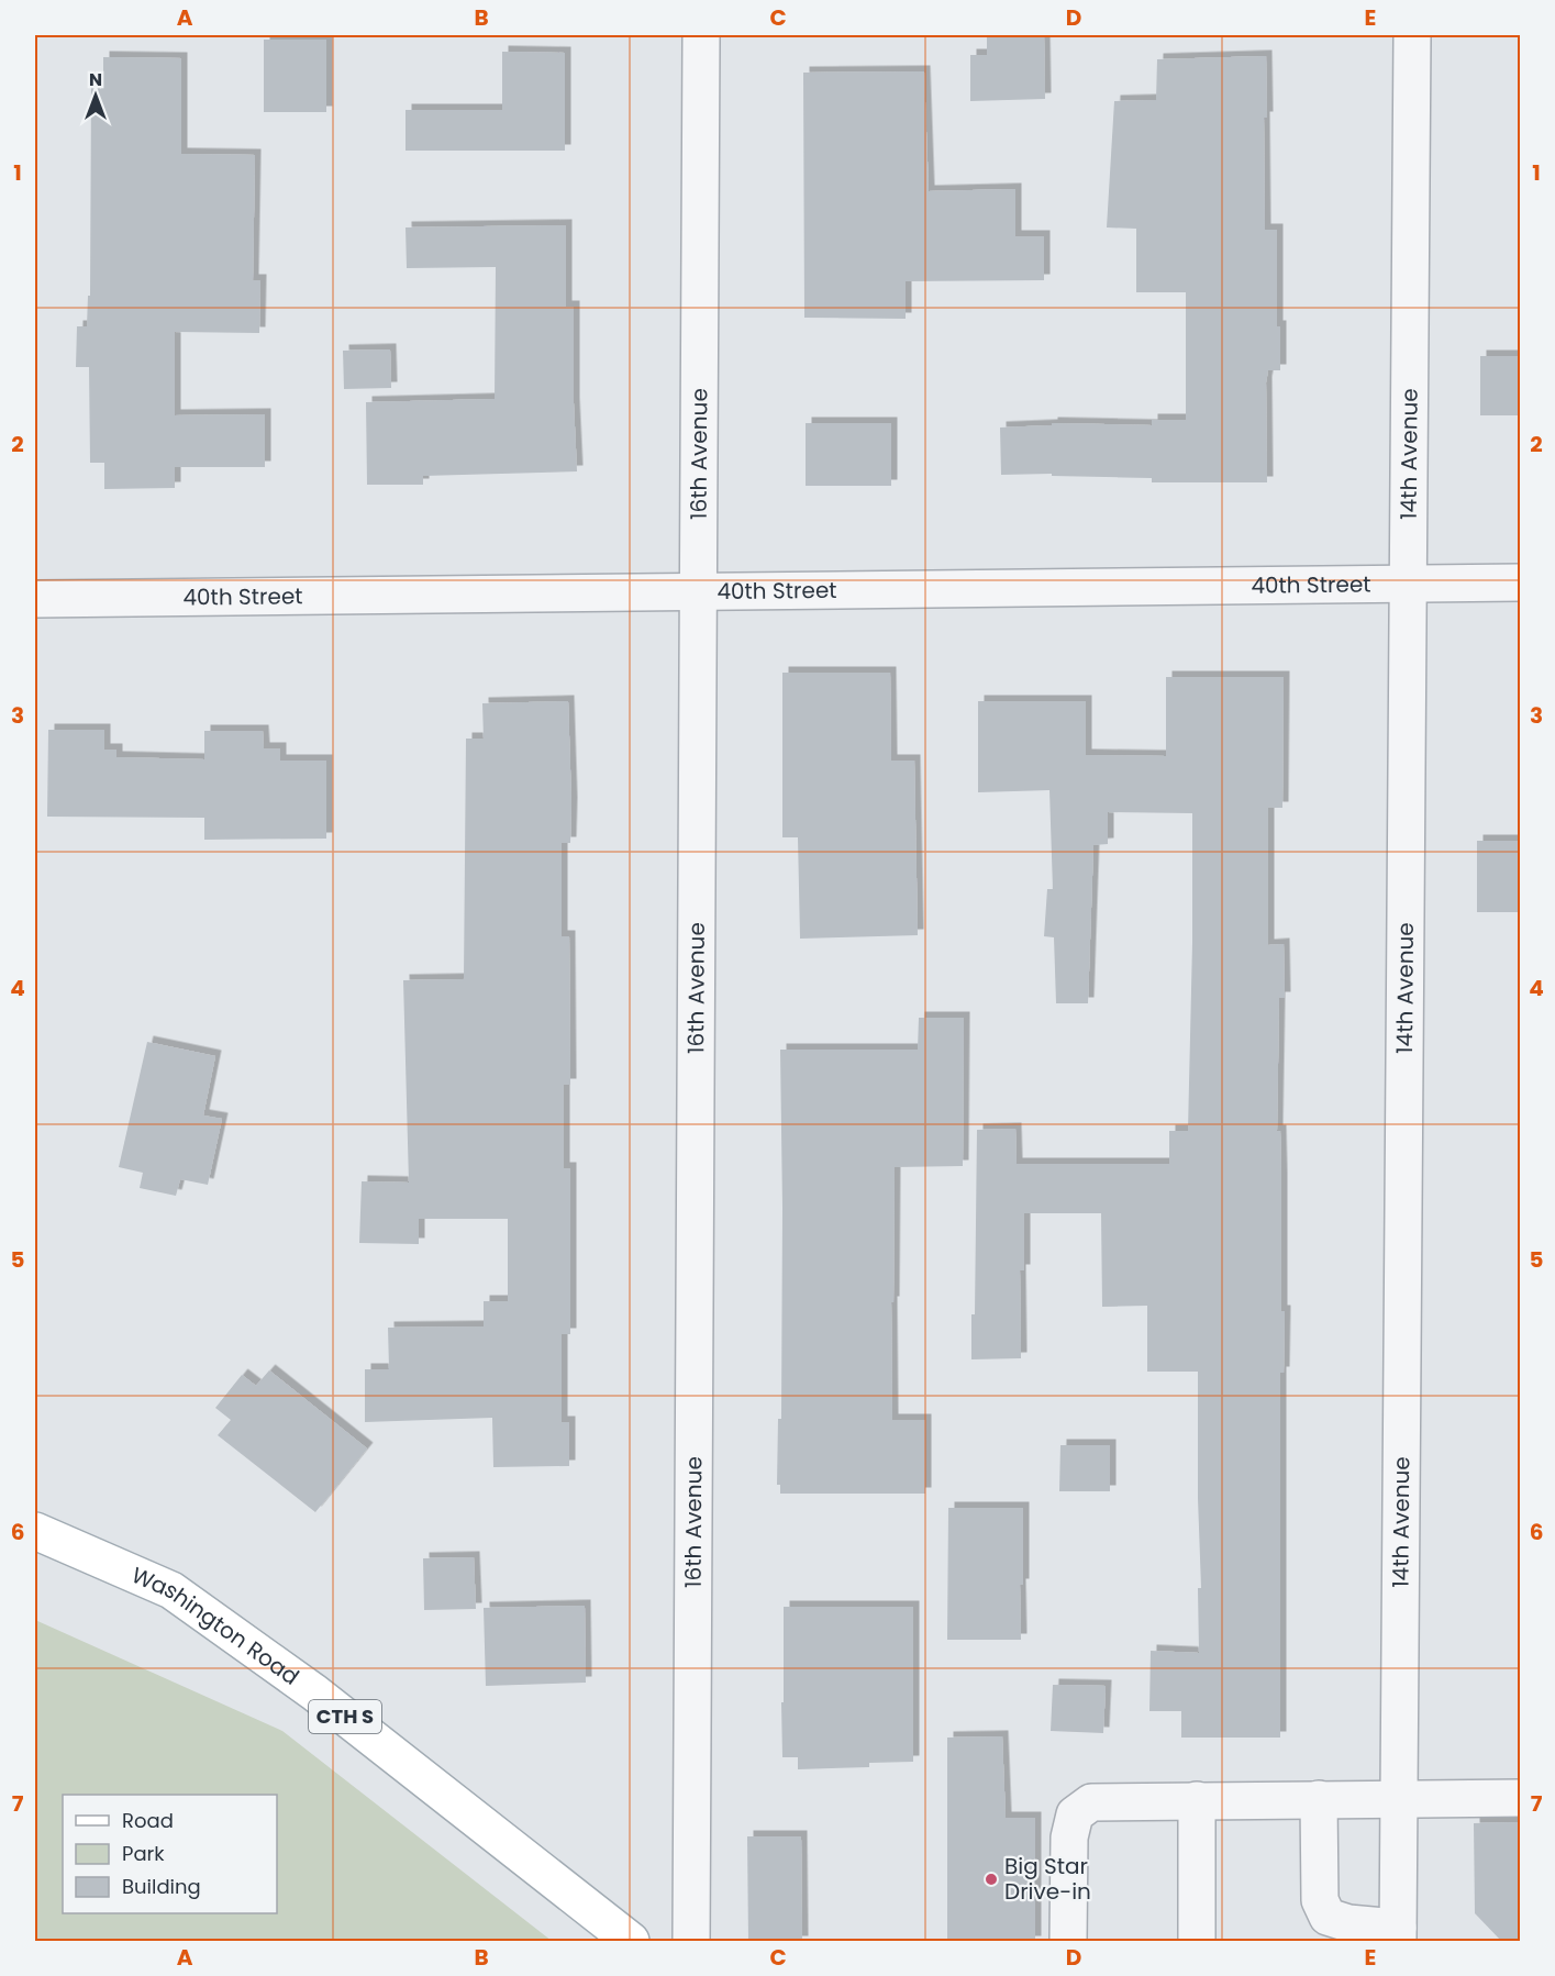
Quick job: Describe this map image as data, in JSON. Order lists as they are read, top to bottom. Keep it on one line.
{"streets":{"main road":["Washington Road","CTH S"],"street":["16th Avenue","14th Avenue","40th Street"]},"crossings":[["16th Avenue","40th Street"],["14th Avenue","40th Street"]],"places":["Big Star Drive-in"],"legend":["Road","Park","Building"],"north":"top","grid":{"columns":["A","B","C","D","E"],"rows":["1","2","3","4","5","6","7"]}}
